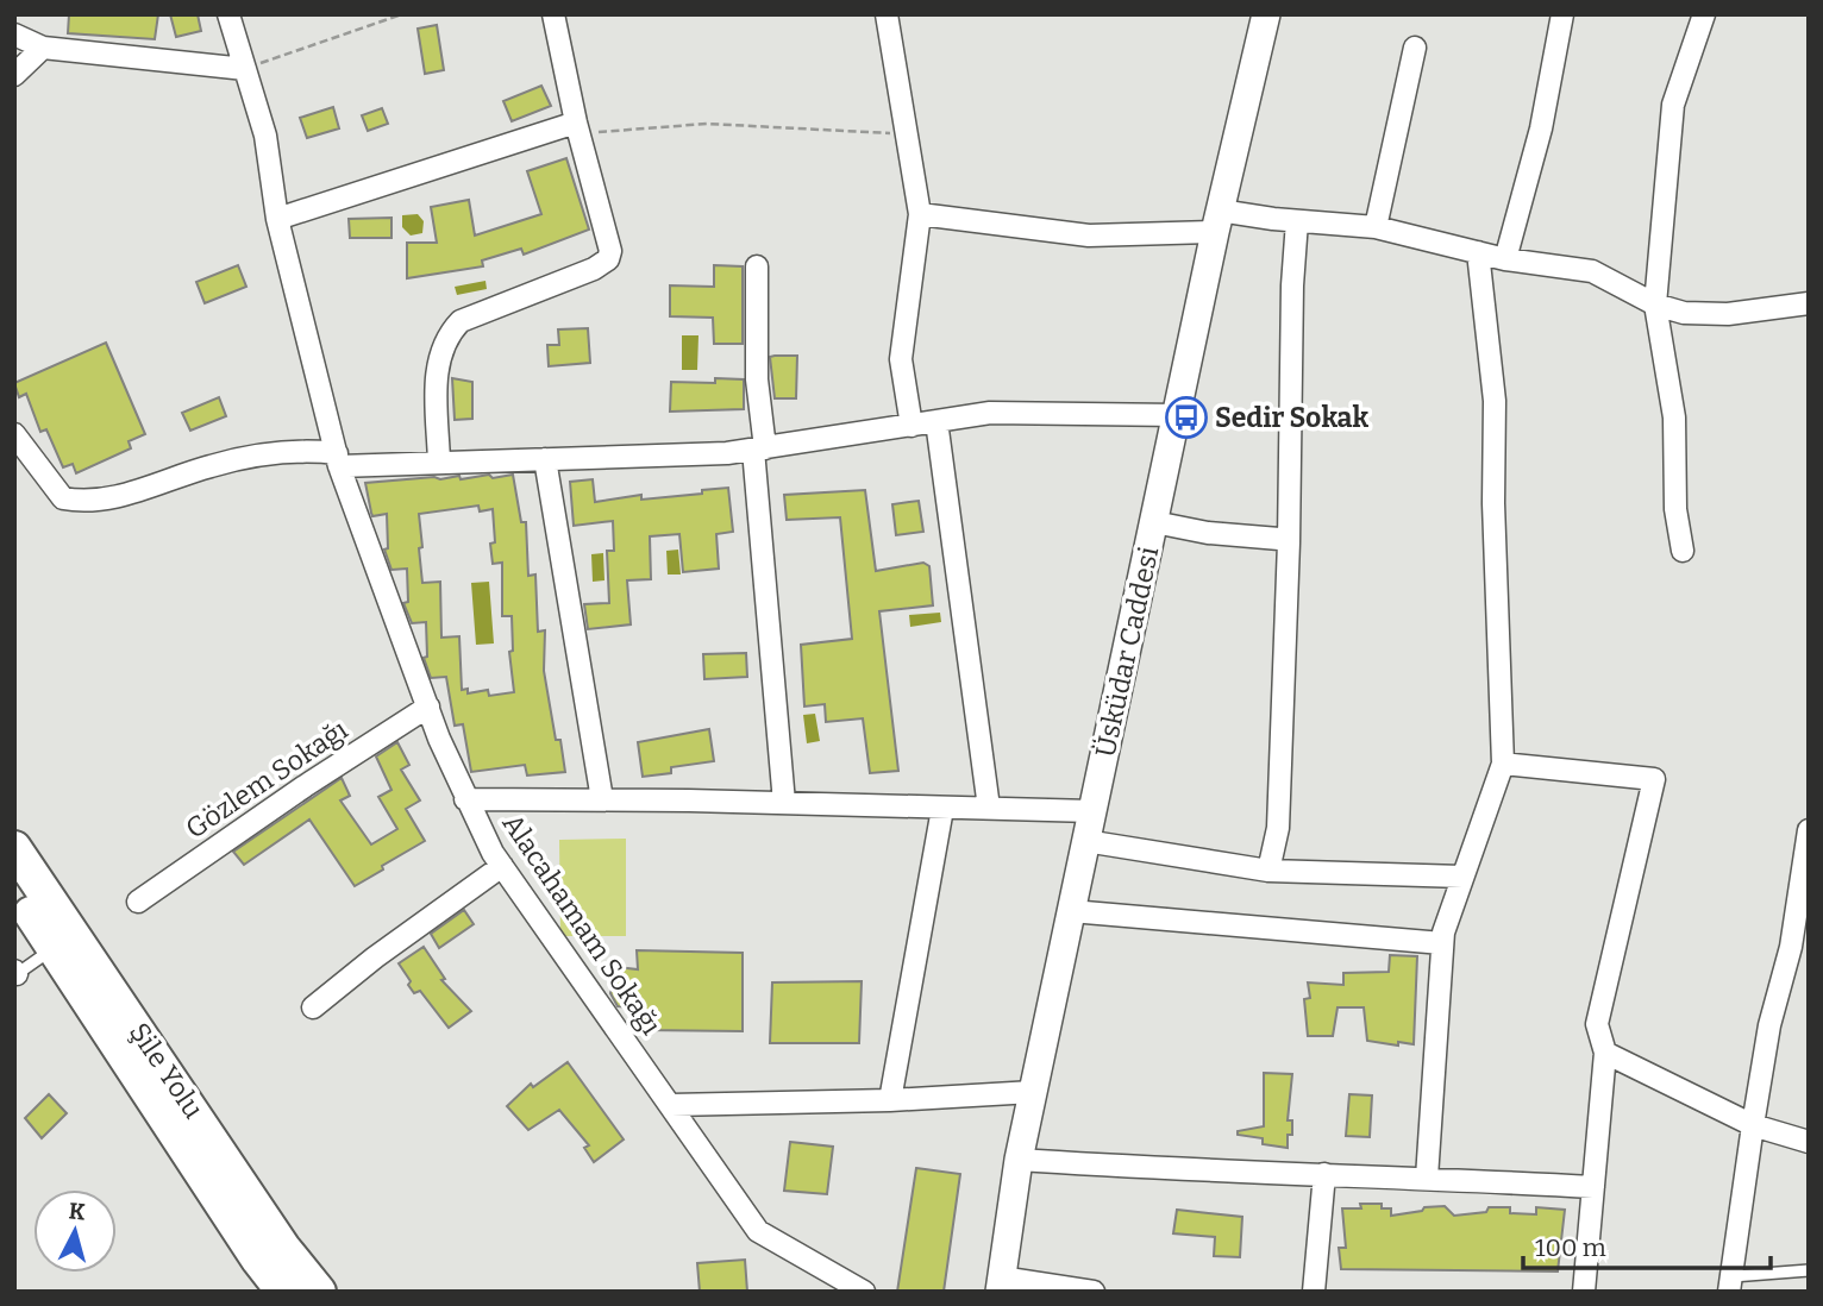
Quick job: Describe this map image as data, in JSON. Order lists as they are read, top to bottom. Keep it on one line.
{"streets":{"highway":["Şile Yolu"],"main road":["Üsküdar Caddesi"],"street":["Gözlem Sokağı","Alacahamam Sokağı"]},"crossings":[["Gözlem Sokağı","Alacahamam Sokağı"]],"places":{"bus stop":["Sedir Sokak"]},"scale_bar":"100 m","north":"top"}
